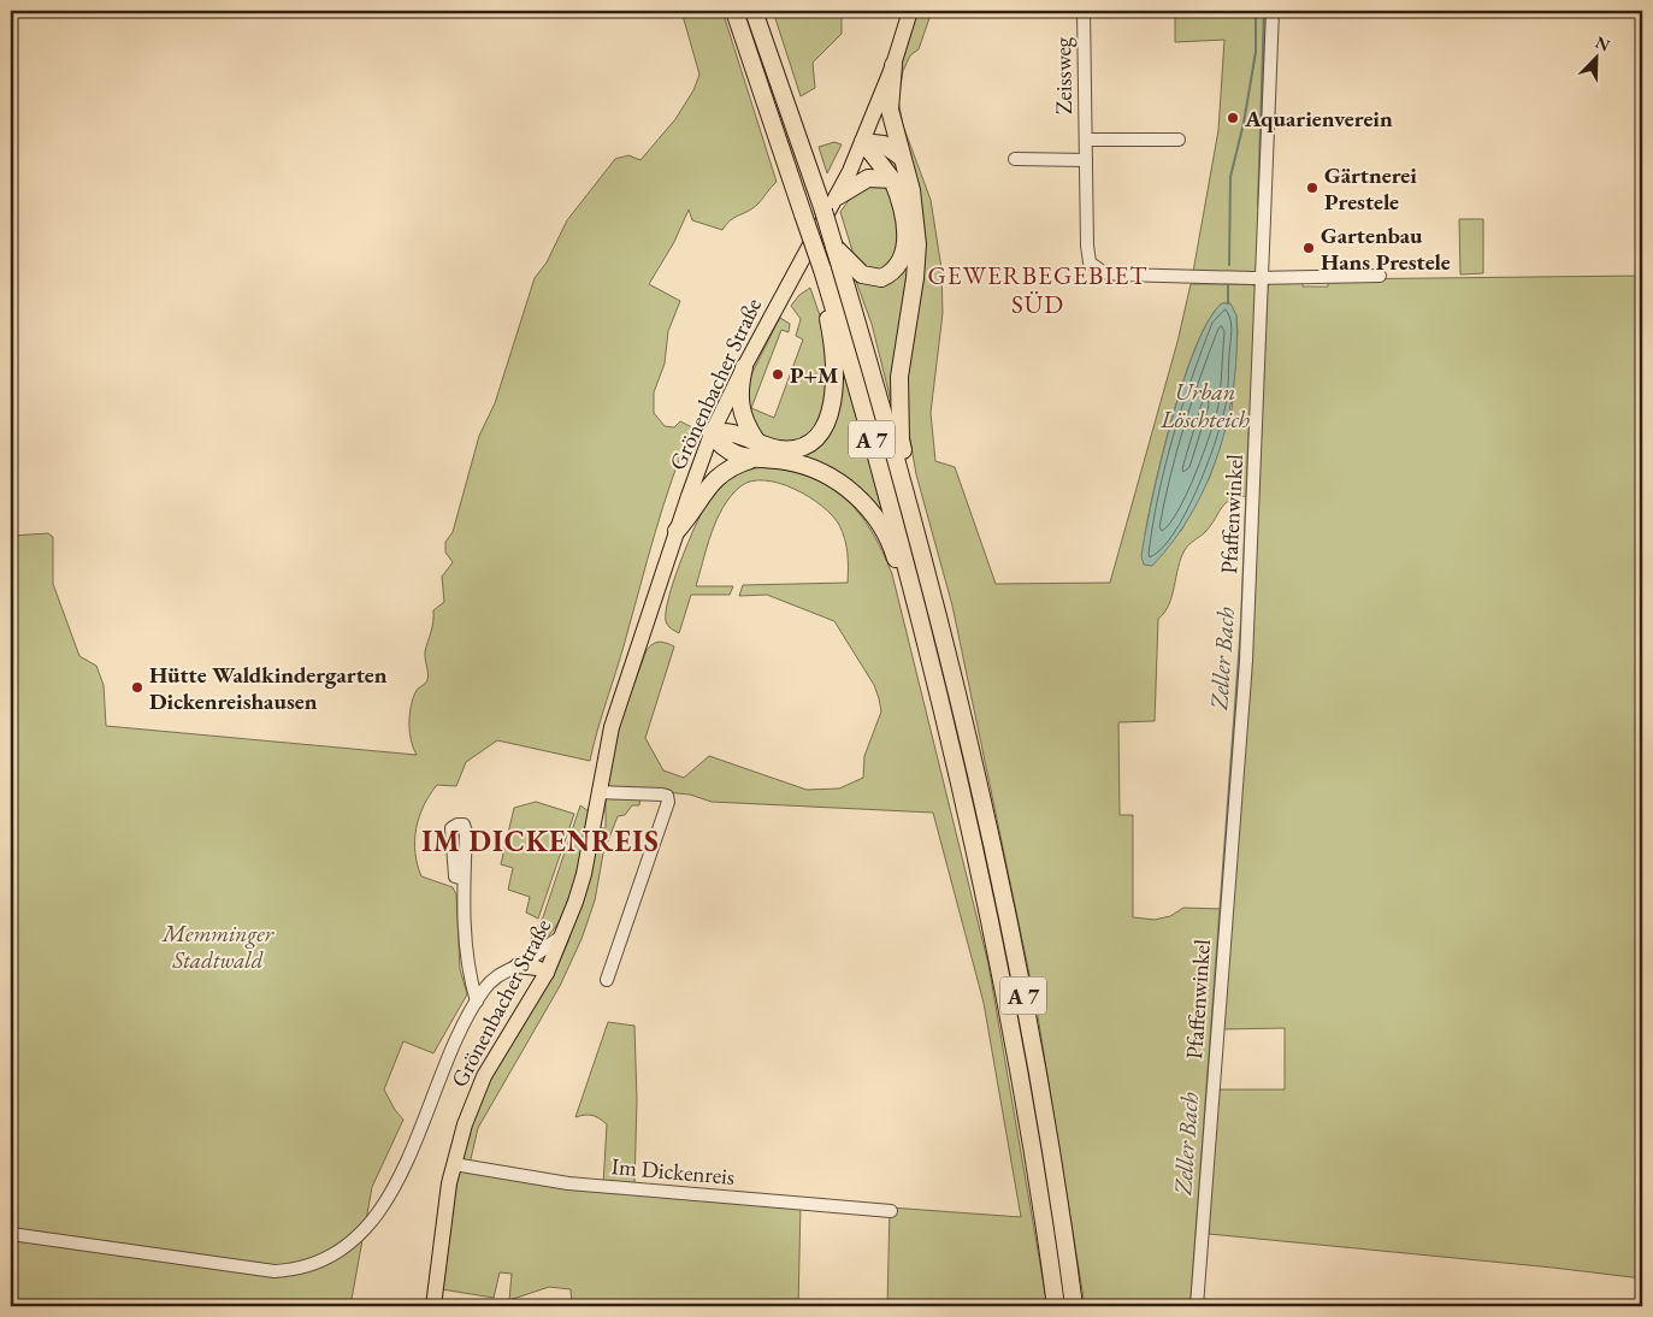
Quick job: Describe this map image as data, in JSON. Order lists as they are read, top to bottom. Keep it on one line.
{"streets":{"highway":["A 7"],"main road":["Grönenbacher Straße"],"street":["Zeissweg","Pfaffenwinkel","Im Dickenreis"]},"crossings":[["Zeissweg","Pfaffenwinkel"],["Grönenbacher Straße","A 7"],["Grönenbacher Straße","Im Dickenreis"]],"districts":["GEWERBEGEBIET SÜD","IM DICKENREIS"],"water":["Urban Löschteich","Zeller Bach"],"parks":["Memminger Stadtwald"],"places":["Aquarienverein","Gärtnerei Prestele","Gartenbau Hans Prestele","P+M","Hütte Waldkindergarten Dickenreishausen"],"north":"top right"}
